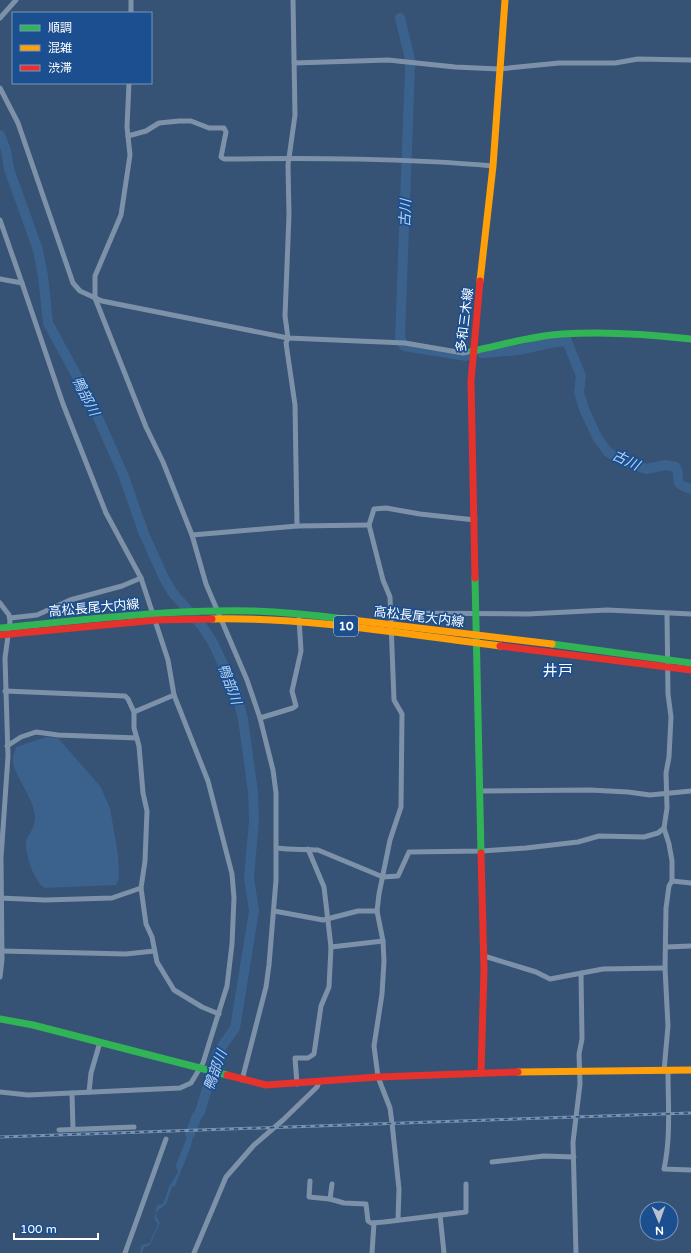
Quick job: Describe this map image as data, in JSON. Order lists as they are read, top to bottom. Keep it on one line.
{"streets":{"main road":["多和三木線","高松長尾大内線","10"]},"crossings":[["多和三木線","高松長尾大内線"]],"districts":["井戸"],"water":["古川","鴨部川"],"legend":["順調","混雑","渋滞"],"scale_bar":"100 m","north":"bottom"}
